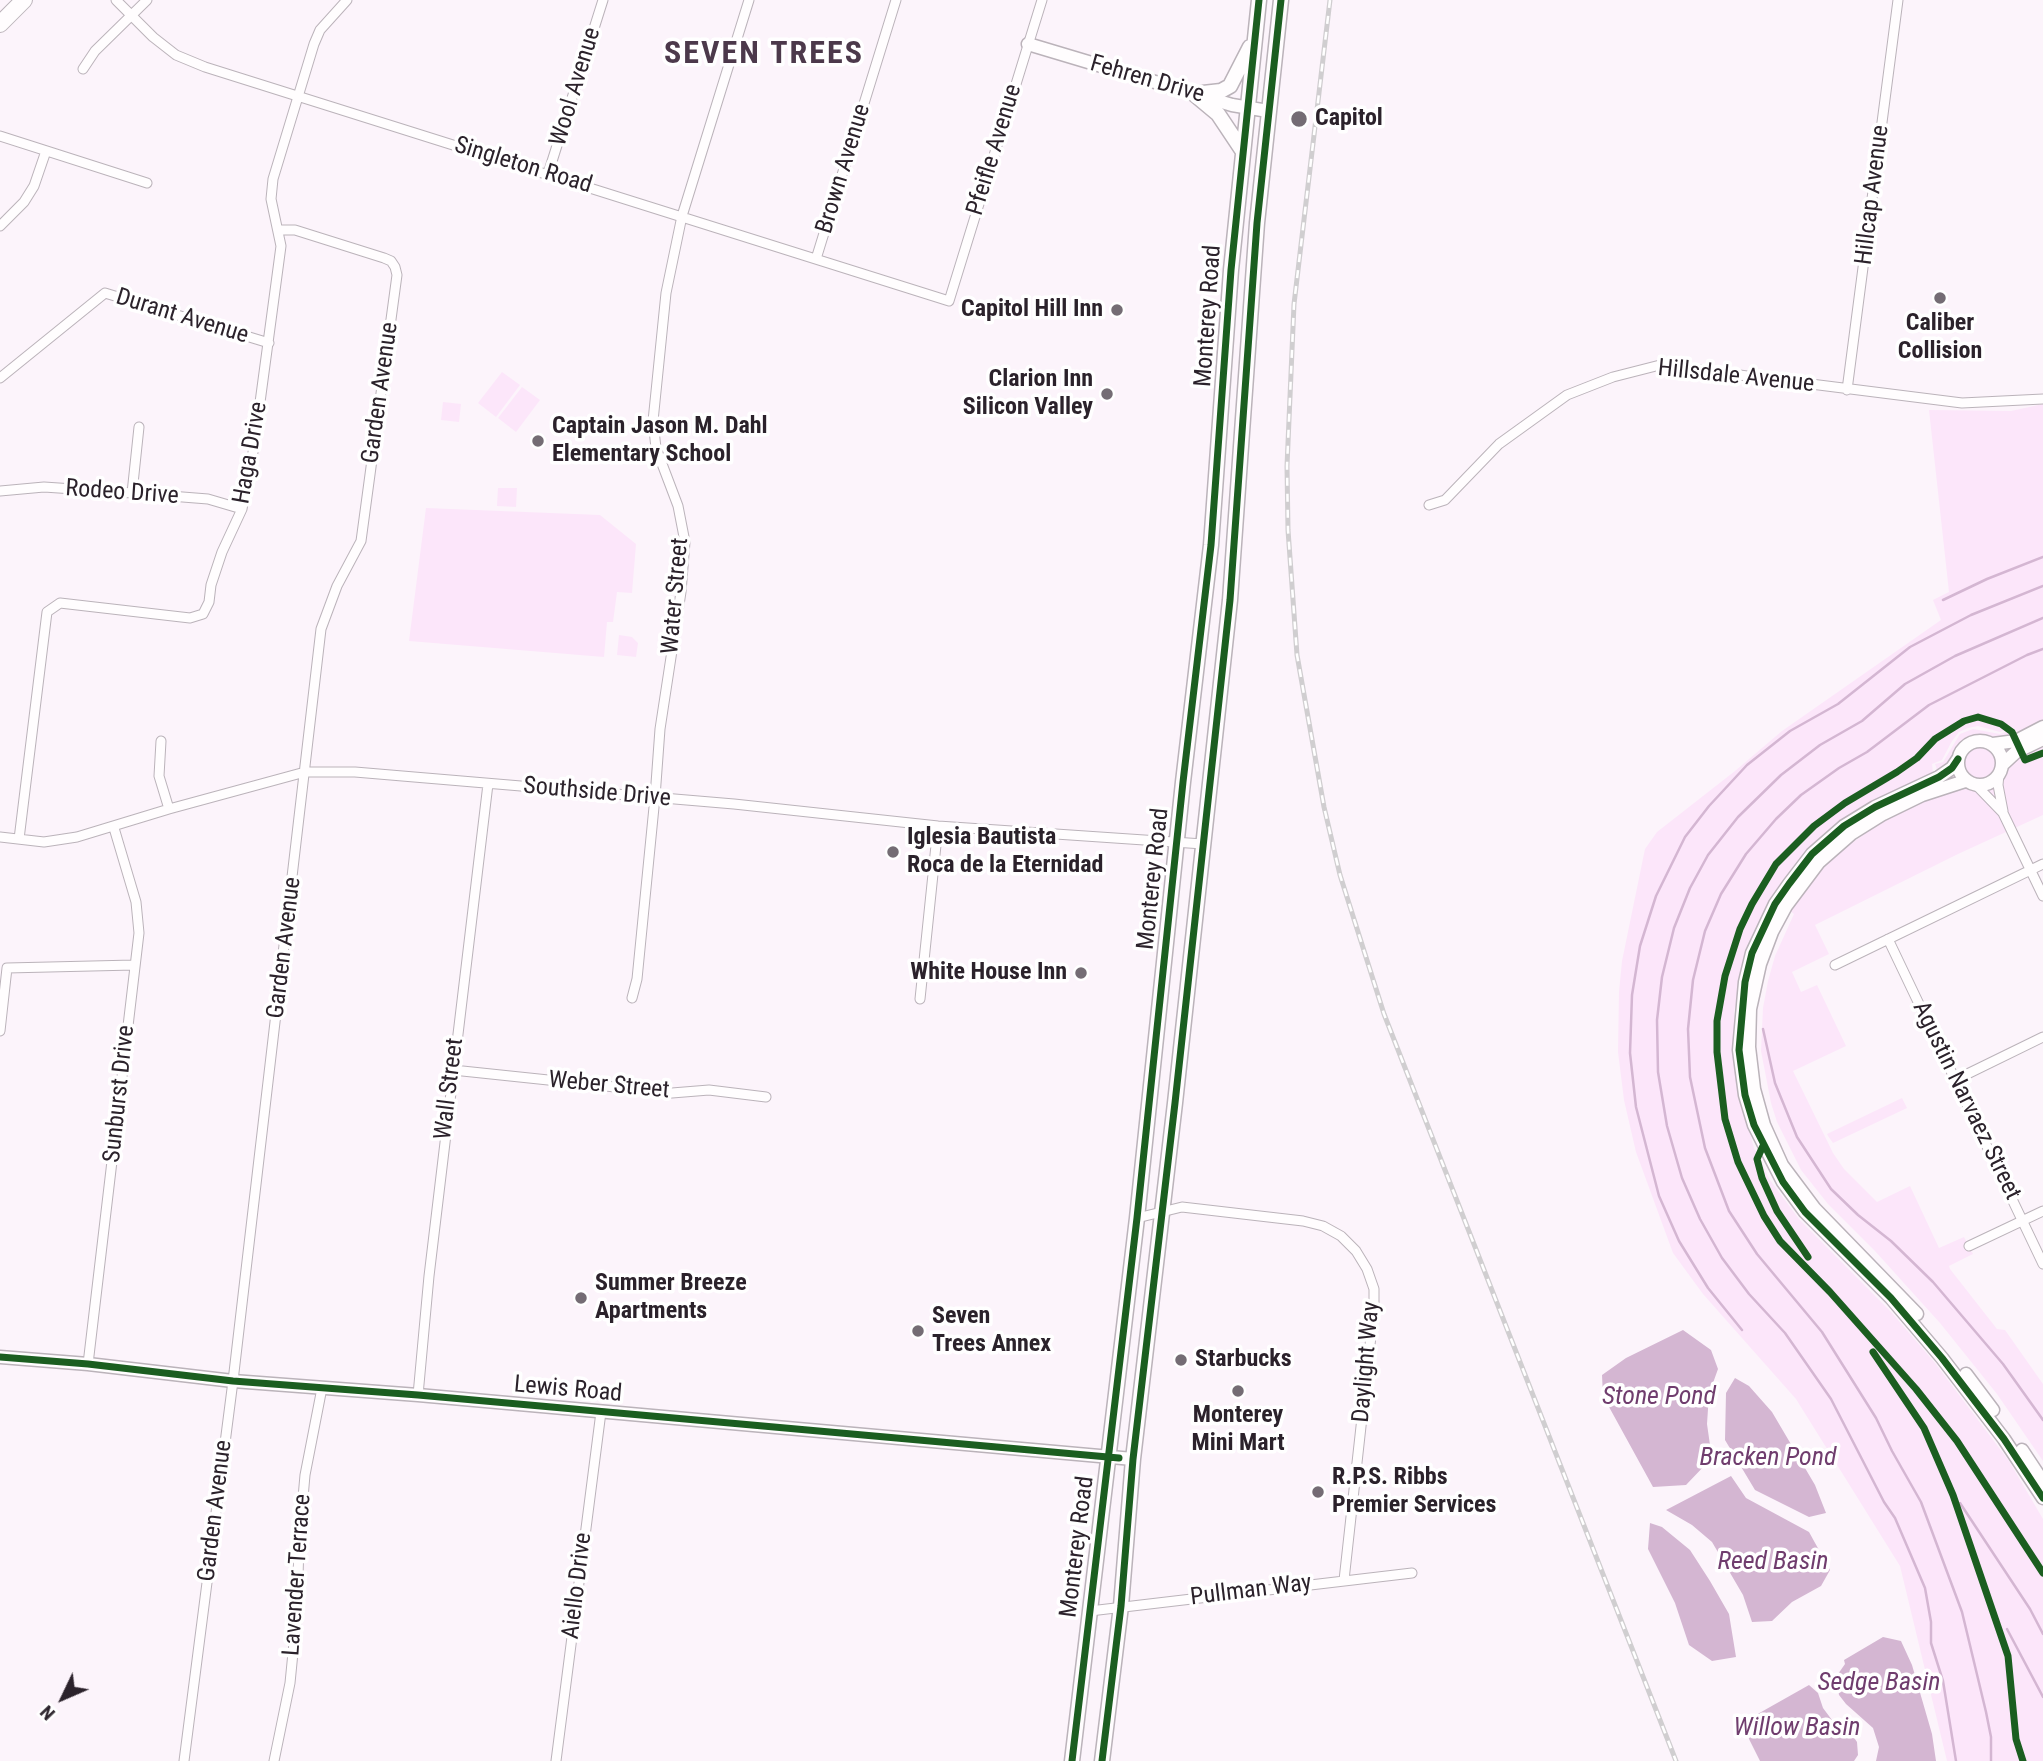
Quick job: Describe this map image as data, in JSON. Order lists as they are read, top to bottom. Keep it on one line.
{"streets":{"main road":["Monterey Road"],"street":["Fehren Drive","Wool Avenue","Pfeifle Avenue","Singleton Road","Brown Avenue","Hillcap Avenue","Durant Avenue","Hillsdale Avenue","Garden Avenue","Haga Drive","Rodeo Drive","Water Street","Southside Drive","Weber Street","Wall Street","Sunburst Drive","Agustin Narvaez Street","Daylight Way","Lewis Road","Lavender Terrace","Aiello Drive","Pullman Way"]},"crossings":[["Fehren Drive","Pfeifle Avenue"],["Fehren Drive","Monterey Road"],["Wool Avenue","Singleton Road"],["Pfeifle Avenue","Singleton Road"],["Singleton Road","Brown Avenue"],["Singleton Road","Haga Drive"],["Singleton Road","Water Street"],["Hillcap Avenue","Hillsdale Avenue"],["Monterey Road","Southside Drive"],["Monterey Road","Daylight Way"],["Monterey Road","Lewis Road"],["Monterey Road","Pullman Way"],["Durant Avenue","Haga Drive"],["Garden Avenue","Haga Drive"],["Garden Avenue","Southside Drive"],["Garden Avenue","Lewis Road"],["Haga Drive","Rodeo Drive"],["Haga Drive","Southside Drive"],["Water Street","Southside Drive"],["Southside Drive","Wall Street"],["Southside Drive","Sunburst Drive"],["Weber Street","Wall Street"],["Wall Street","Lewis Road"],["Sunburst Drive","Lewis Road"],["Daylight Way","Pullman Way"],["Lewis Road","Lavender Terrace"],["Lewis Road","Aiello Drive"]],"districts":["SEVEN TREES"],"water":["Stone Pond","Bracken Pond","Reed Basin","Sedge Basin","Willow Basin"],"places":["Capitol","Caliber Collision","Capitol Hill Inn","Clarion Inn Silicon Valley","Captain Jason M. Dahl Elementary School","Iglesia Bautista Roca de la Eternidad","White House Inn","Summer Breeze Apartments","Seven Trees Annex","Starbucks","Monterey Mini Mart","R.P.S. Ribbs Premier Services"],"north":"bottom left"}
